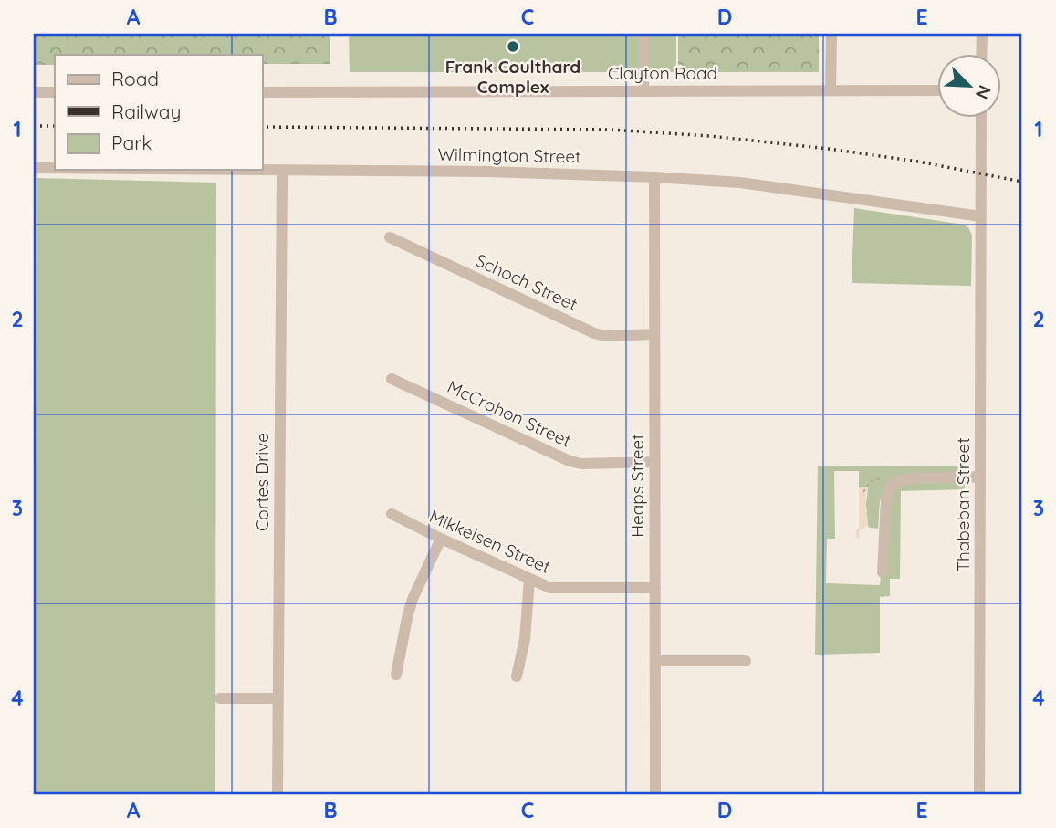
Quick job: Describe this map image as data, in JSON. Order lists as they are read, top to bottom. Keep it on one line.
{"streets":{"street":["Clayton Road","Wilmington Street","Schoch Street","McCrohon Street","Cortes Drive","Heaps Street","Thabeban Street","Mikkelsen Street"]},"crossings":[["Wilmington Street","Cortes Drive"],["Wilmington Street","Heaps Street"],["Wilmington Street","Thabeban Street"],["Schoch Street","Heaps Street"],["McCrohon Street","Heaps Street"],["Heaps Street","Mikkelsen Street"]],"places":["Frank Coulthard Complex"],"legend":["Road","Railway","Park"],"north":"bottom right","grid":{"columns":["A","B","C","D","E"],"rows":["1","2","3","4"]}}
